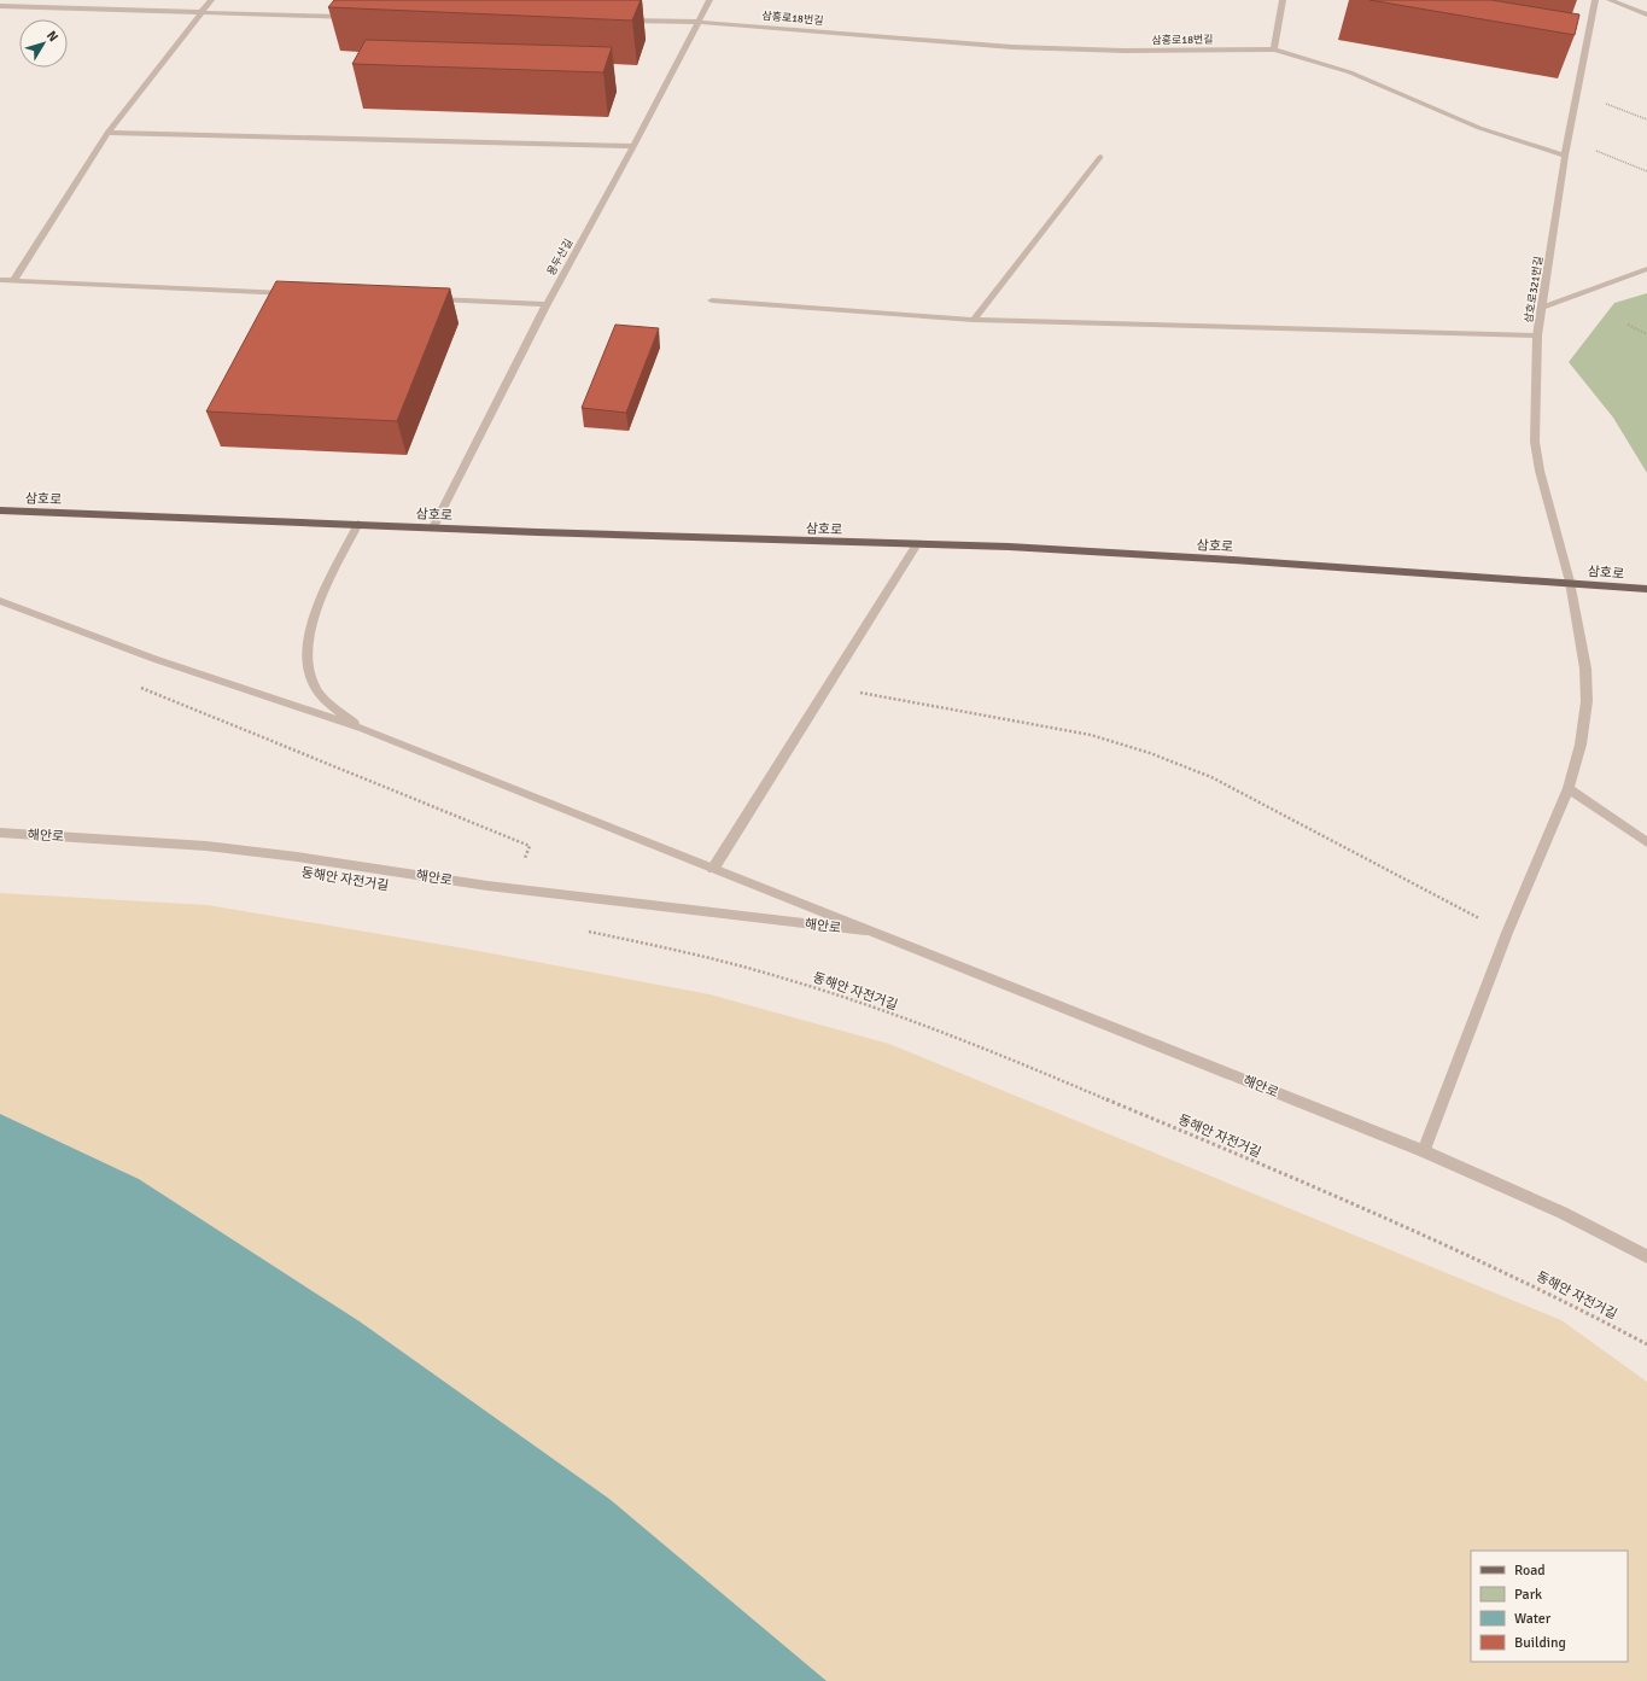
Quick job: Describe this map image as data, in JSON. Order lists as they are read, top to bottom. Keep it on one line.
{"streets":{"main road":["삼호로"],"street":["삼흥로18번길","용두산길","삼호로321번길","해안로"],"path":["동해안 자전거길"]},"crossings":[["삼흥로18번길","용두산길"],["삼흥로18번길","삼호로321번길"],["용두산길","삼호로"],["삼호로321번길","삼호로"],["삼호로321번길","해안로"]],"legend":["Road","Park","Water","Building"],"north":"top right"}
